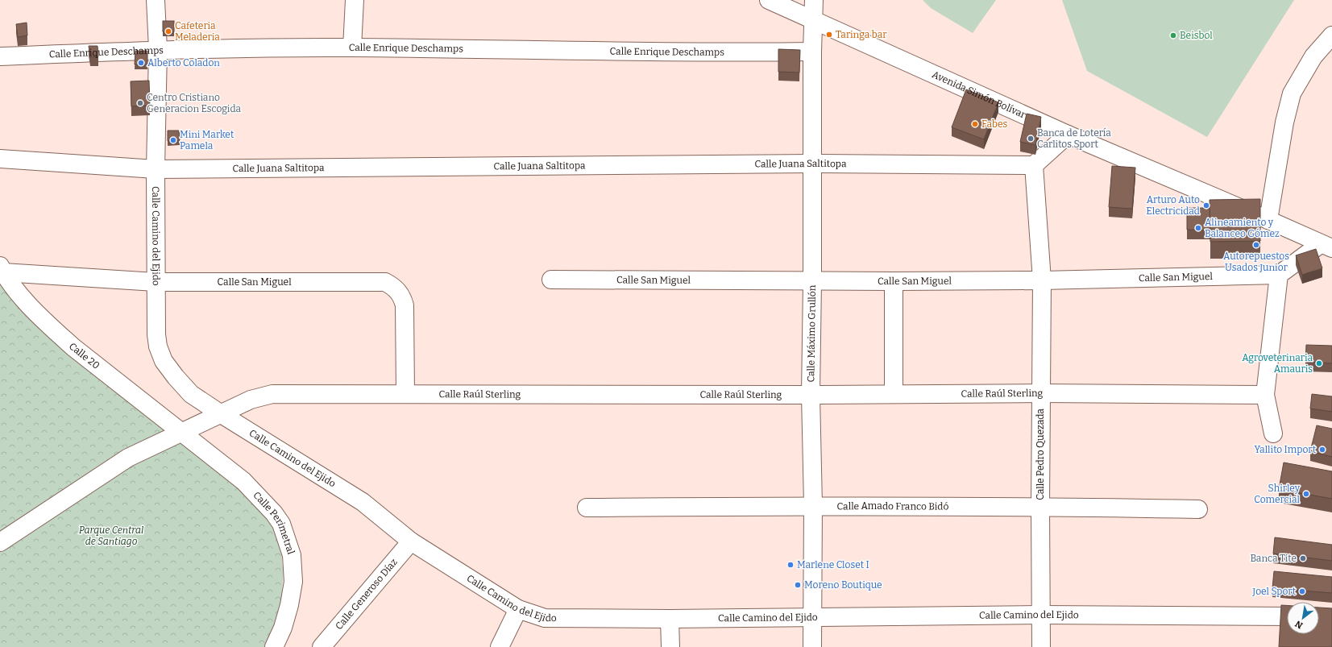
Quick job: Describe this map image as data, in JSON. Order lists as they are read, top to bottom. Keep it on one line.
{"streets":{"street":["Calle Enrique Deschamps","Avenida Simón Bolívar","Calle Juana Saltitopa","Calle Camino del Ejido","Calle San Miguel","Calle Máximo Grullón","Calle 20","Calle Raúl Sterling","Calle Pedro Quezada","Calle Amado Franco Bidó","Calle Perimetral","Calle Generoso Díaz"]},"crossings":[["Calle Enrique Deschamps","Calle Camino del Ejido"],["Calle Enrique Deschamps","Calle Máximo Grullón"],["Avenida Simón Bolívar","Calle Máximo Grullón"],["Calle Juana Saltitopa","Calle Camino del Ejido"],["Calle Juana Saltitopa","Calle Máximo Grullón"],["Calle Juana Saltitopa","Calle Pedro Quezada"],["Calle Camino del Ejido","Calle San Miguel"],["Calle Camino del Ejido","Calle Máximo Grullón"],["Calle Camino del Ejido","Calle Raúl Sterling"],["Calle Camino del Ejido","Calle Pedro Quezada"],["Calle Camino del Ejido","Calle Generoso Díaz"],["Calle San Miguel","Calle Máximo Grullón"],["Calle San Miguel","Calle 20"],["Calle San Miguel","Calle Raúl Sterling"],["Calle San Miguel","Calle Pedro Quezada"],["Calle Máximo Grullón","Calle Raúl Sterling"],["Calle Máximo Grullón","Calle Amado Franco Bidó"],["Calle 20","Calle Raúl Sterling"],["Calle 20","Calle Perimetral"],["Calle Raúl Sterling","Calle Pedro Quezada"],["Calle Raúl Sterling","Calle Perimetral"],["Calle Pedro Quezada","Calle Amado Franco Bidó"]],"parks":["Parque Central de Santiago"],"places":["Cafeteria Meladeria","Taringa bar","Beisbol","Alberto Coladon","Centro Cristiano Generacion Escogida","Fabes","Banca de Lotería Carlitos Sport","Mini Market Pamela","Arturo Auto Electricidad","Alineamiento y Balanceo Gómez","Autorepuestos Usados Junior","Agroveterinaria Amauris","Yallito Import","Shirley Comercial","Banca Tite","Marlene Closet I","Moreno Boutique","Joel Sport"],"north":"bottom left"}
